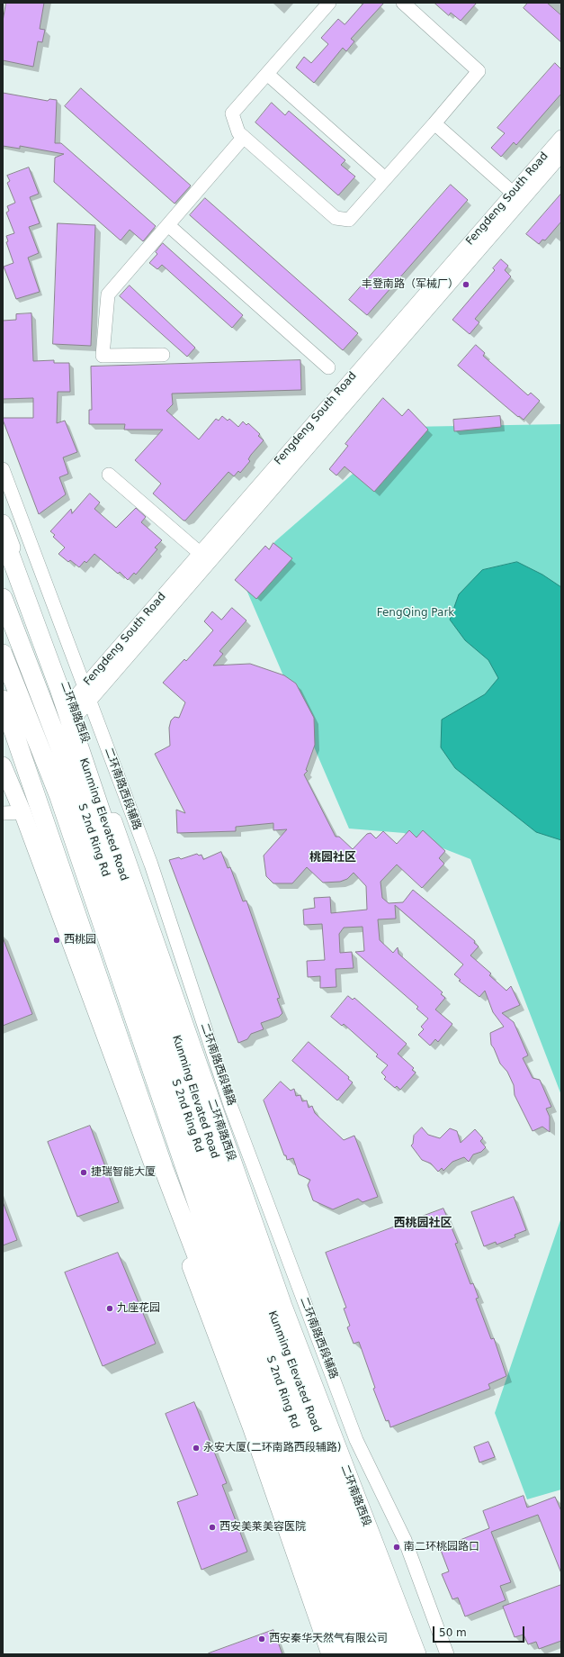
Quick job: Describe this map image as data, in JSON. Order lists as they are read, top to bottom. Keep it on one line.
{"streets":{"highway":["Kunming Elevated Road","S 2nd Ring Rd"],"main road":["二环南路西段"],"street":["Fengdeng South Road","二环南路西段辅路"]},"crossings":[["Fengdeng South Road","二环南路西段"],["Fengdeng South Road","二环南路西段辅路"]],"districts":["桃园社区","西桃园社区"],"parks":["FengQing Park"],"places":["丰登南路（军械厂）","西桃园","捷瑞智能大厦","九座花园","永安大厦(二环南路西段辅路)","西安美莱美容医院","南二环桃园路口","西安秦华天然气有限公司"],"scale_bar":"50 m"}
